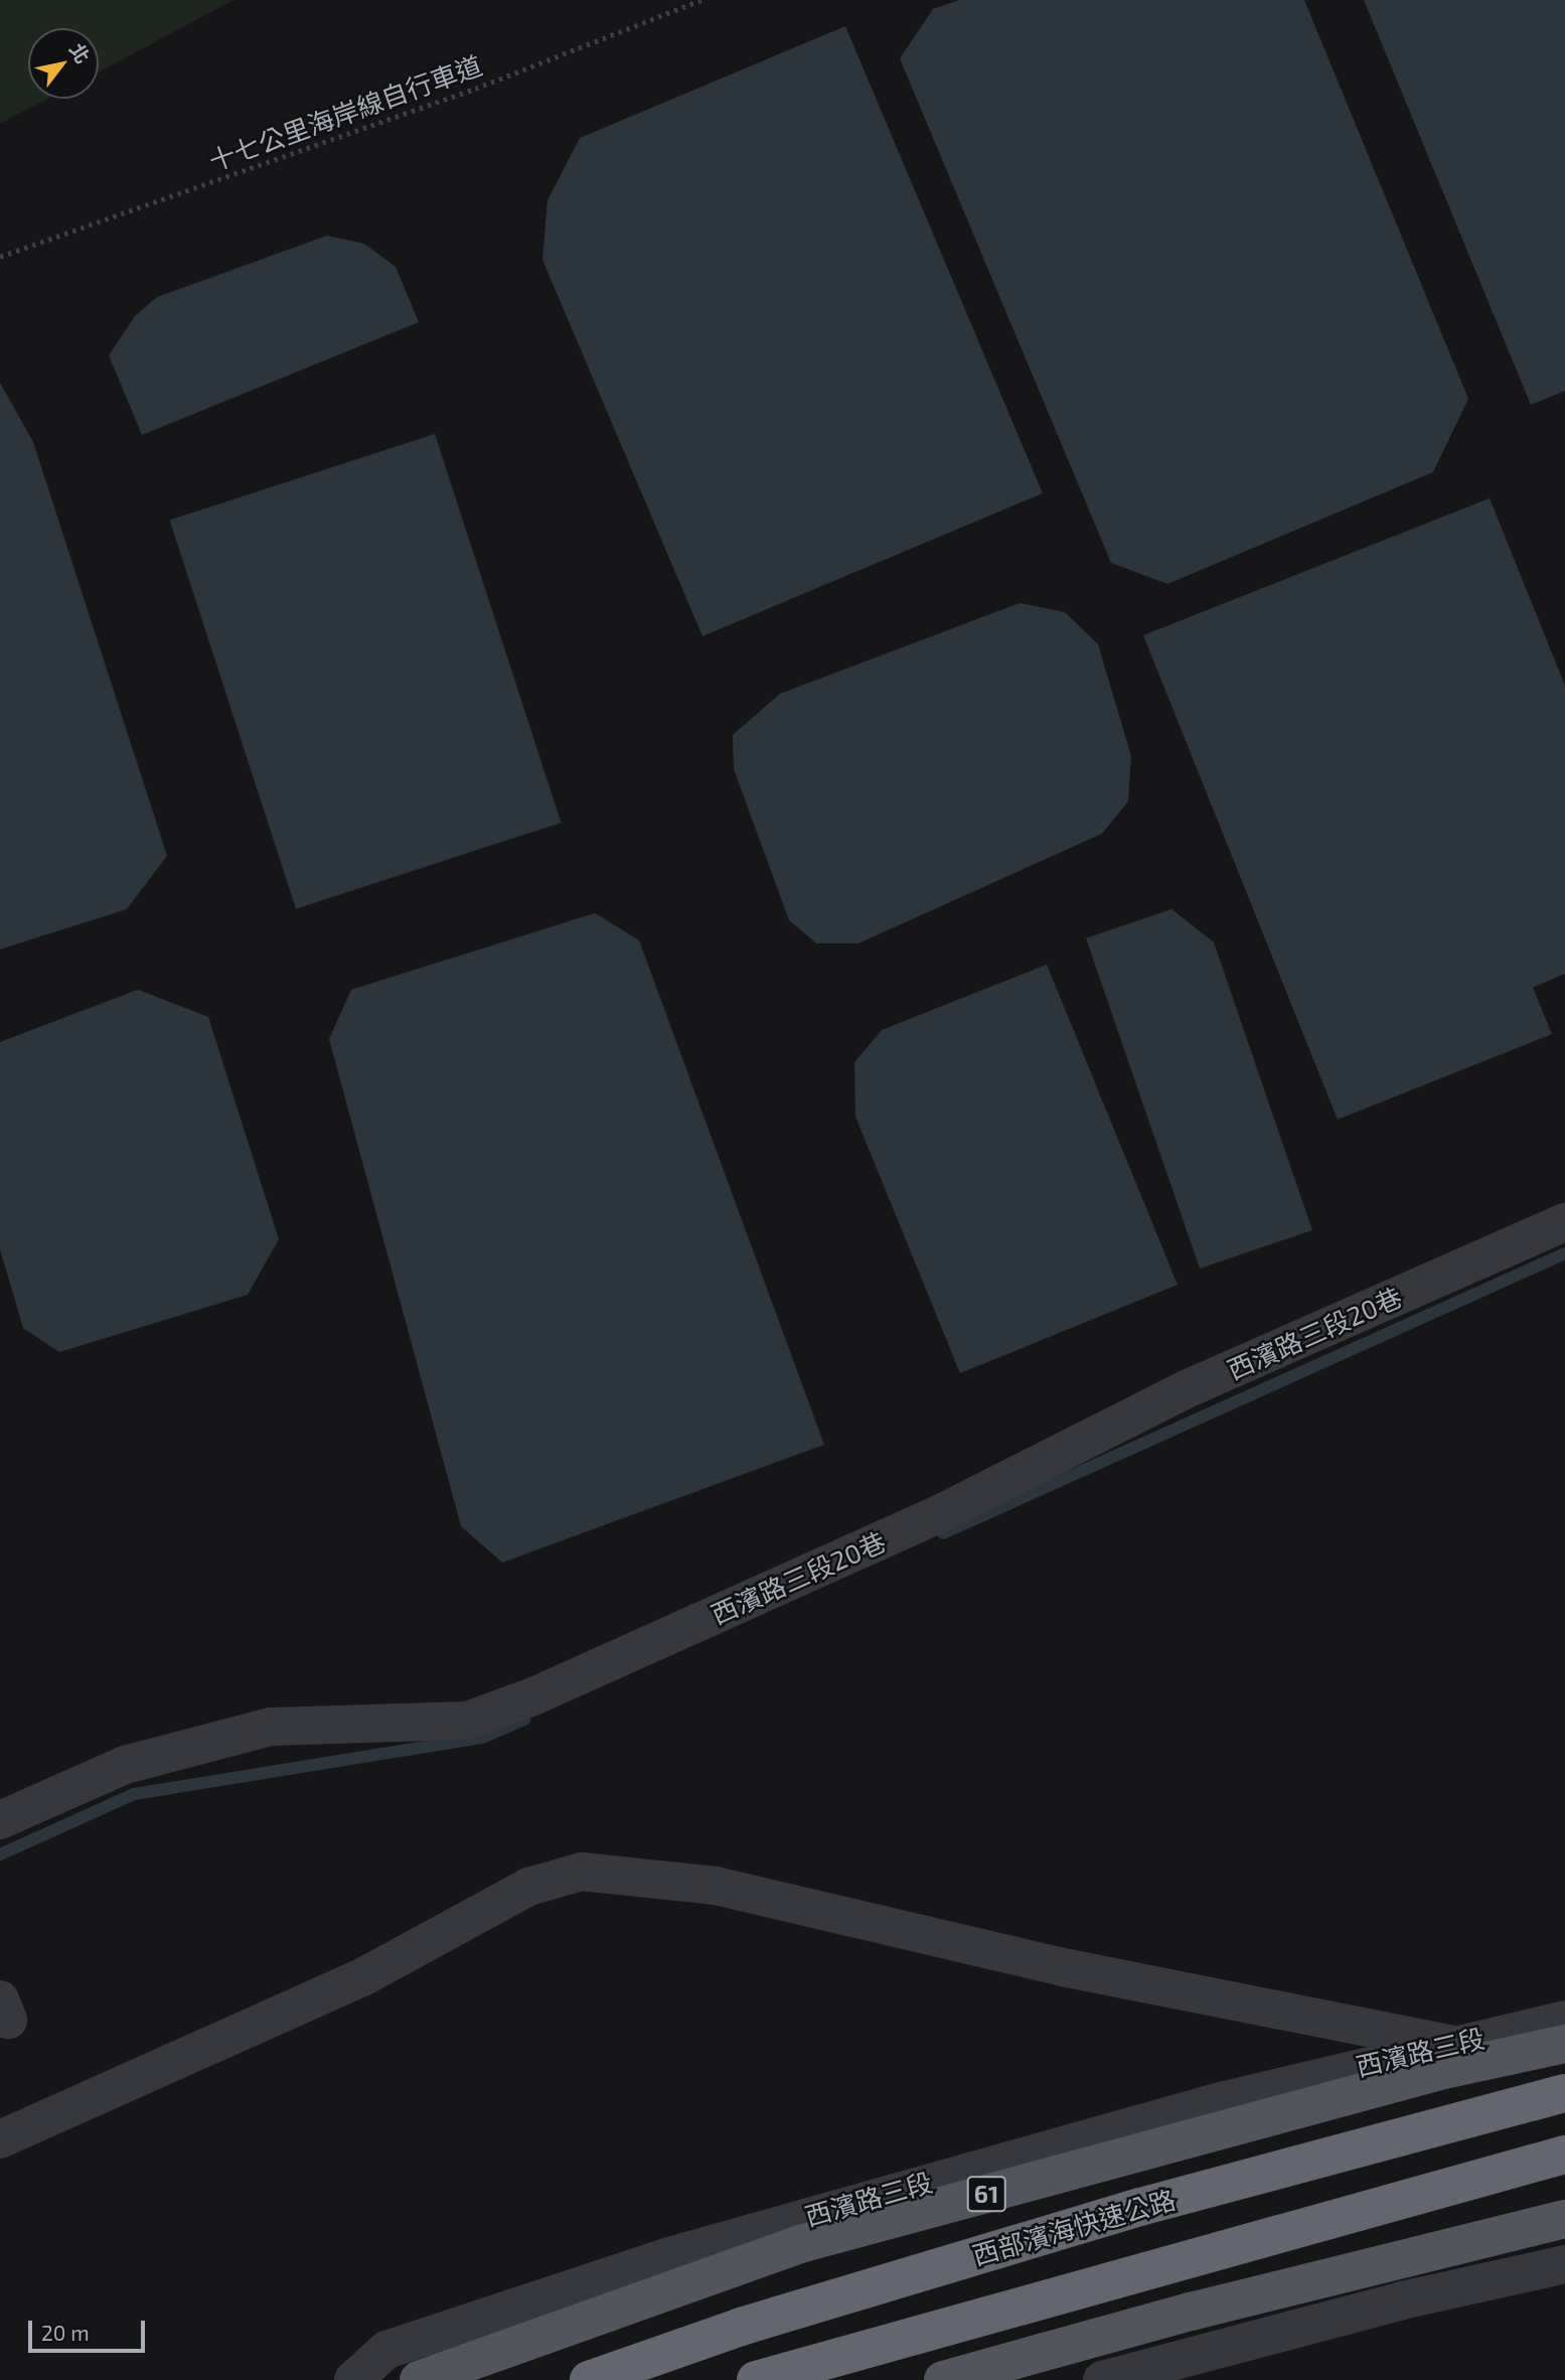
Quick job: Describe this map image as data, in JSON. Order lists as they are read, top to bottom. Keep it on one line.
{"streets":{"highway":["61","西部濱海快速公路"],"main road":["西濱路三段"],"lane":["西濱路三段20巷"],"path":["十七公里海岸線自行車道"]},"scale_bar":"20 m","north":"top right"}
